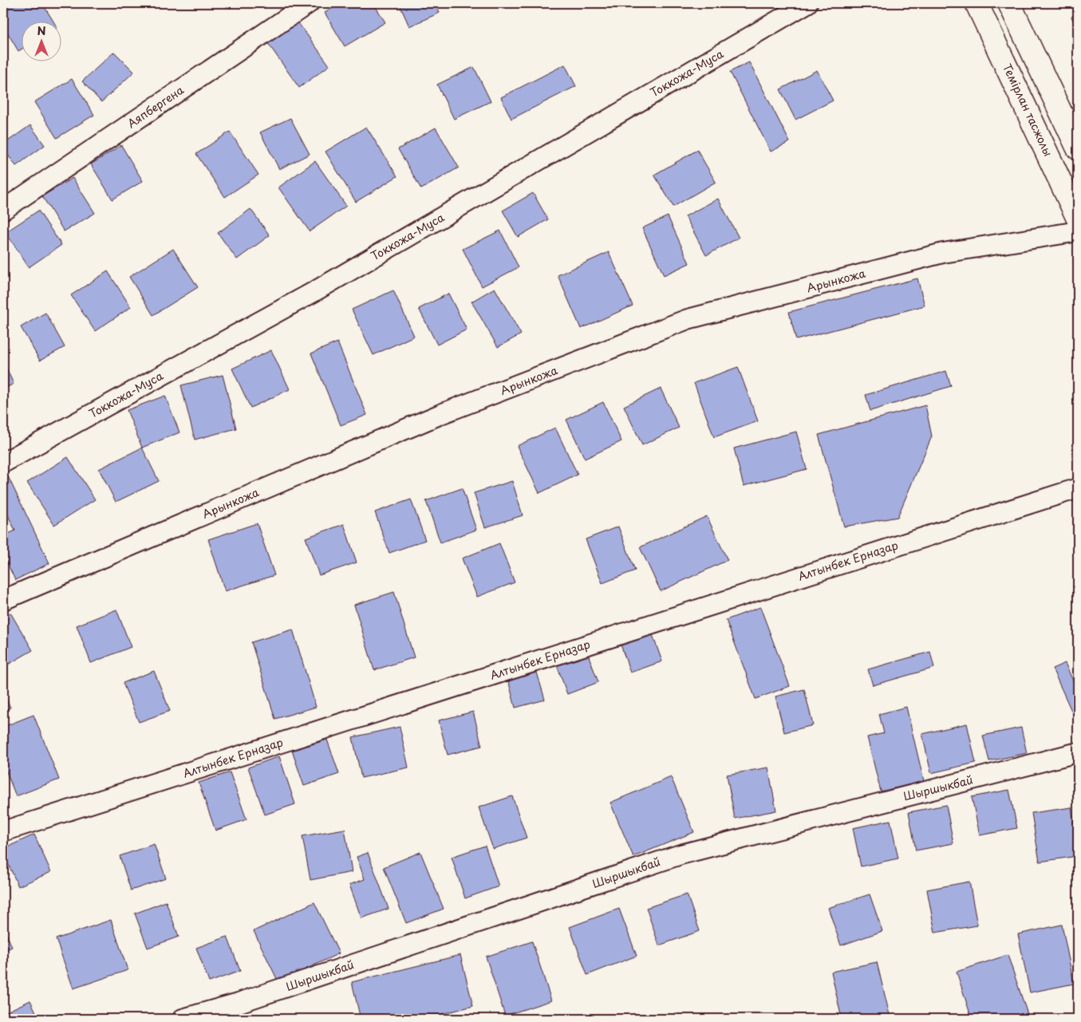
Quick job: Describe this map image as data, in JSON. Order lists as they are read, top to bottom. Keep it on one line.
{"streets":{"main road":["Темірлан тасжолы"],"street":["Токкожа-Муса","Аяпбергена","Арынкожа","Алтынбек Ерназар","Шыршыкбай"]},"north":"top"}
